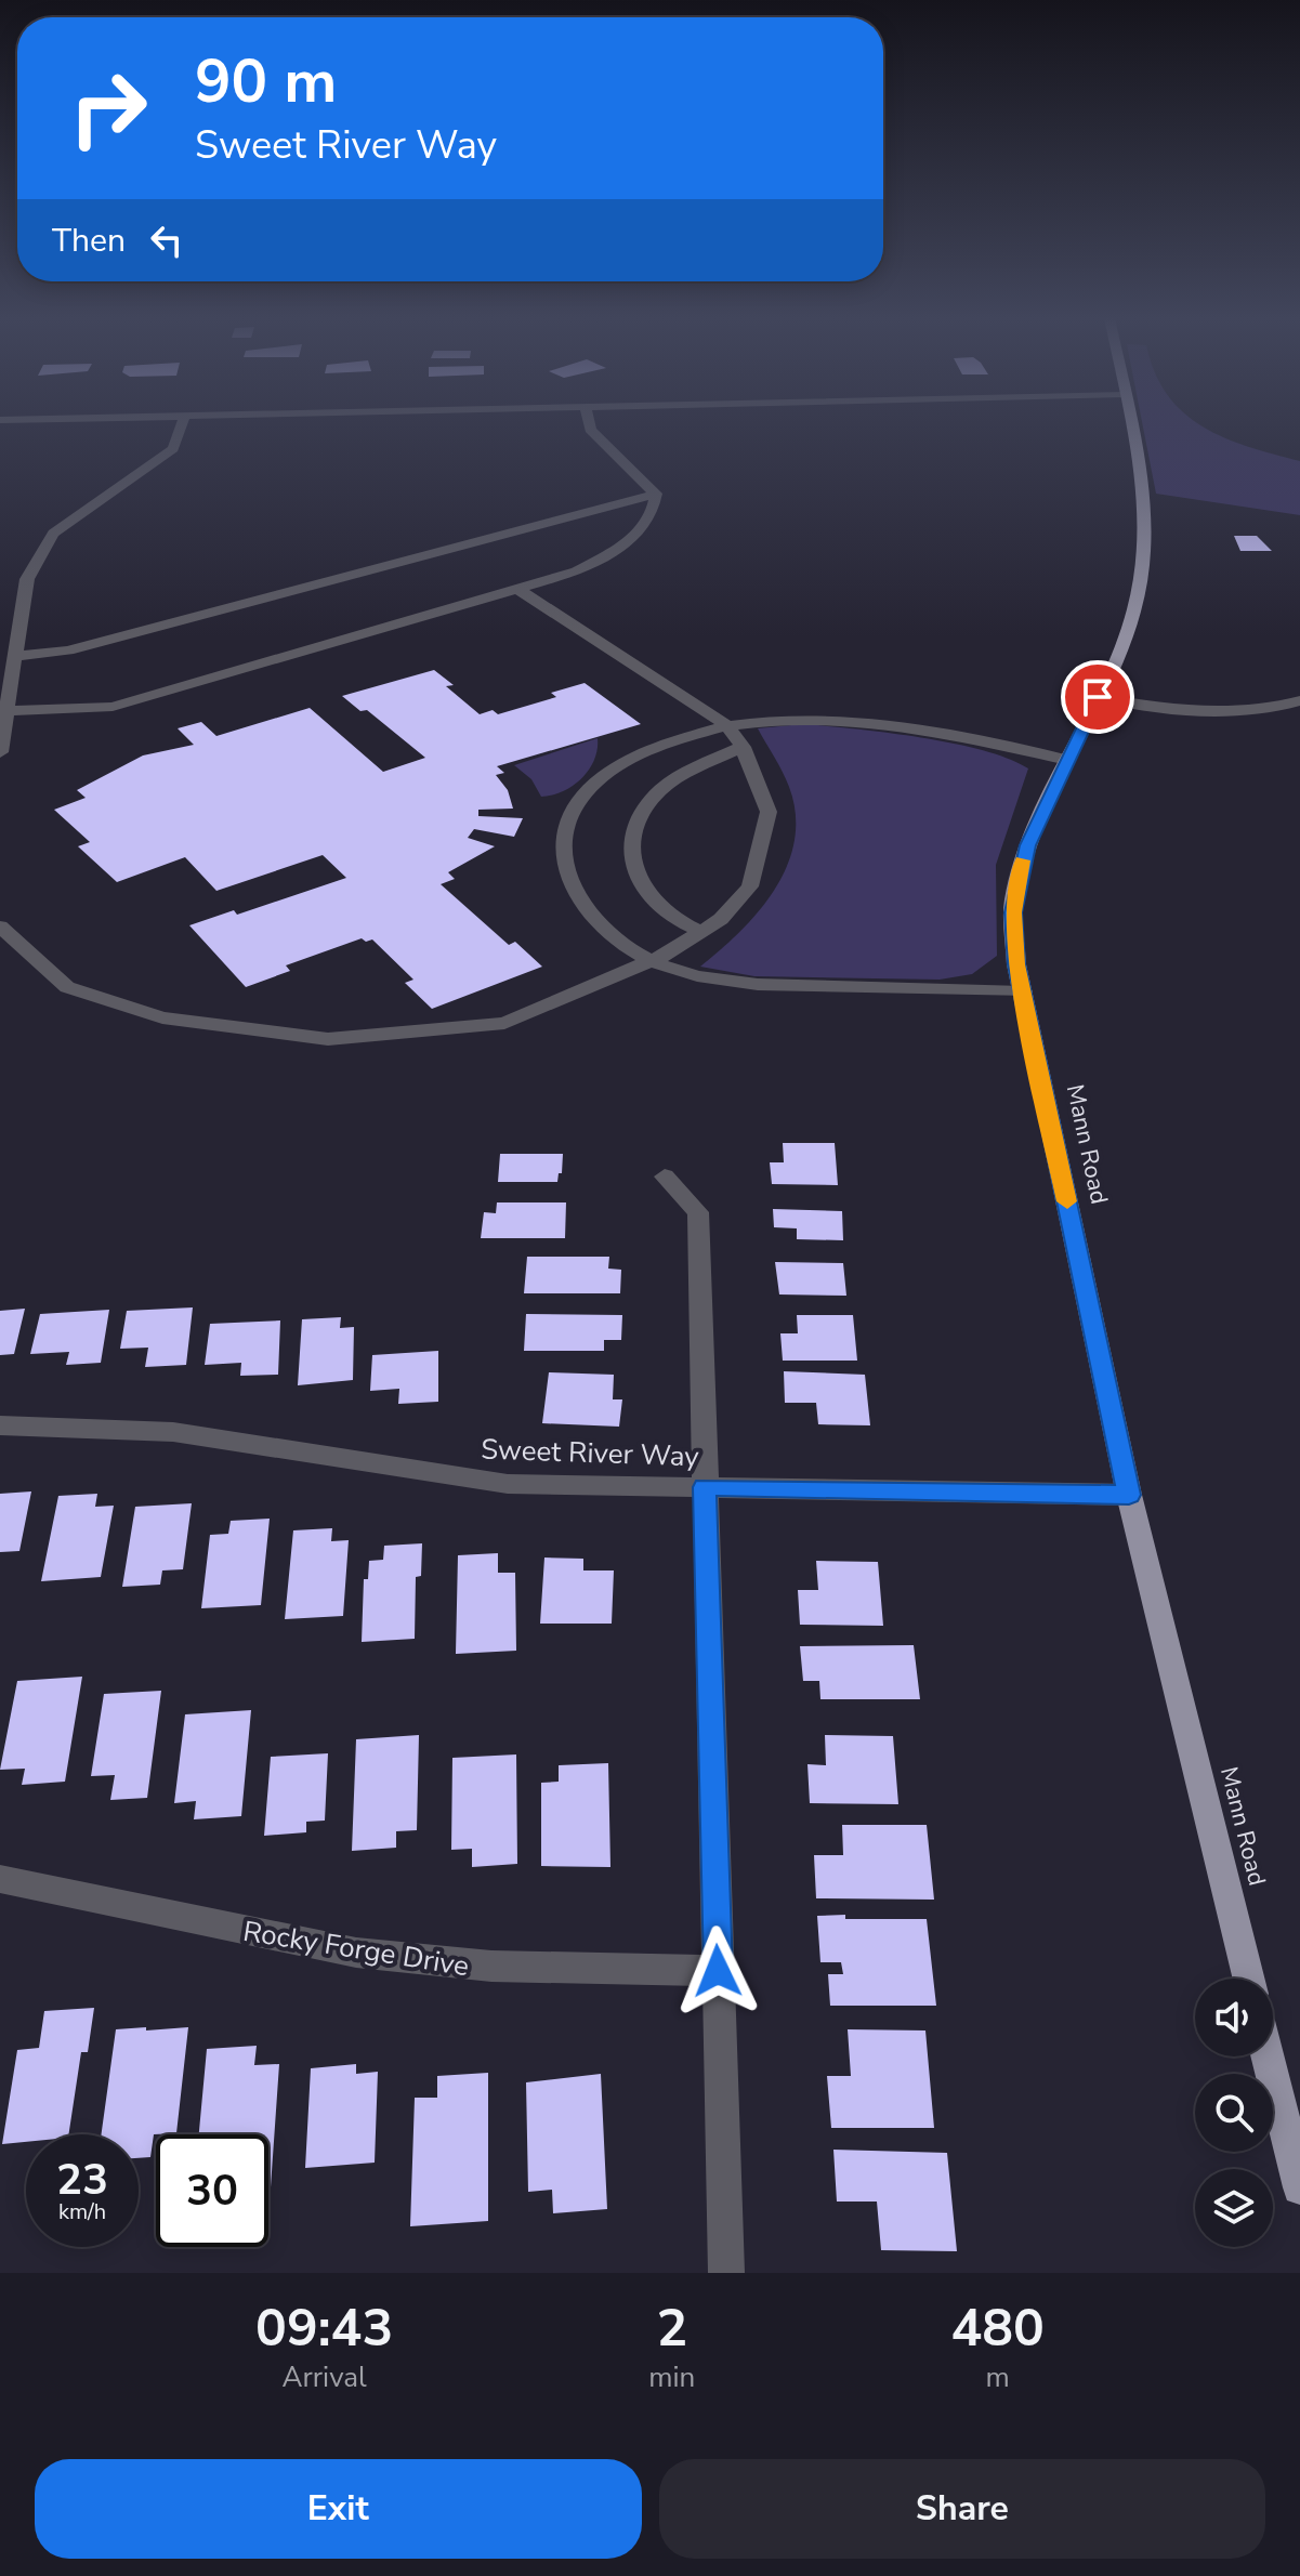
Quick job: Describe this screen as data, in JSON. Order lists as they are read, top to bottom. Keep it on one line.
{"streets":{"main road":["Mann Road"],"street":["Sweet River Way","Rocky Forge Drive"]},"crossings":[["Mann Road","Sweet River Way"]],"page":{"turn":["90 m","Sweet River Way"],"then":"Then","speed":"23 km/h","limit":"30","eta":["09:43","Arrival","2","min","480","m"],"buttons":["Exit","Share"]}}
